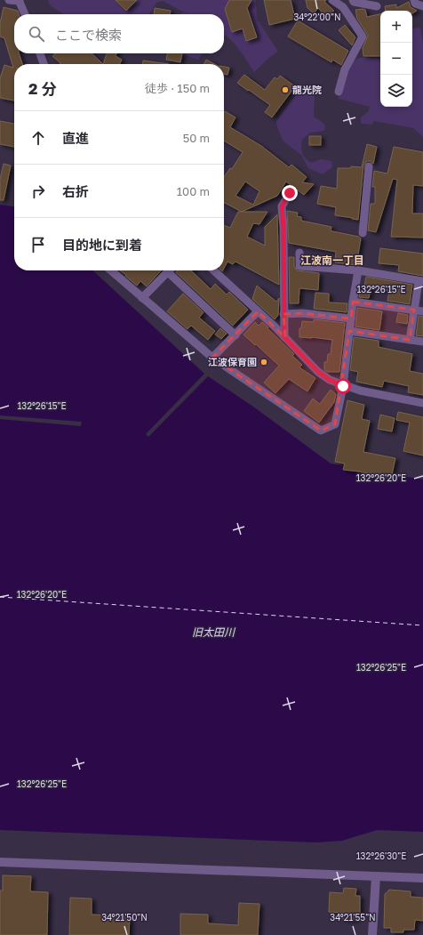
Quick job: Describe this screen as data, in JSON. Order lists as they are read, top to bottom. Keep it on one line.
{"districts":["江波南一丁目"],"water":["旧太田川"],"places":["龍光院","江波保育園"],"page":{"map_buttons":["+","−"],"search":"ここで検索","heading":["2 分","徒歩 · 150 m"],"list":[["直進","50 m"],["右折","100 m"],"目的地に到着"]},"coordinates":["34°22'00\"N","132°26'15\"E","132°26'20\"E","132°26'25\"E","132°26'30\"E","34°21'50\"N","34°21'55\"N"]}
